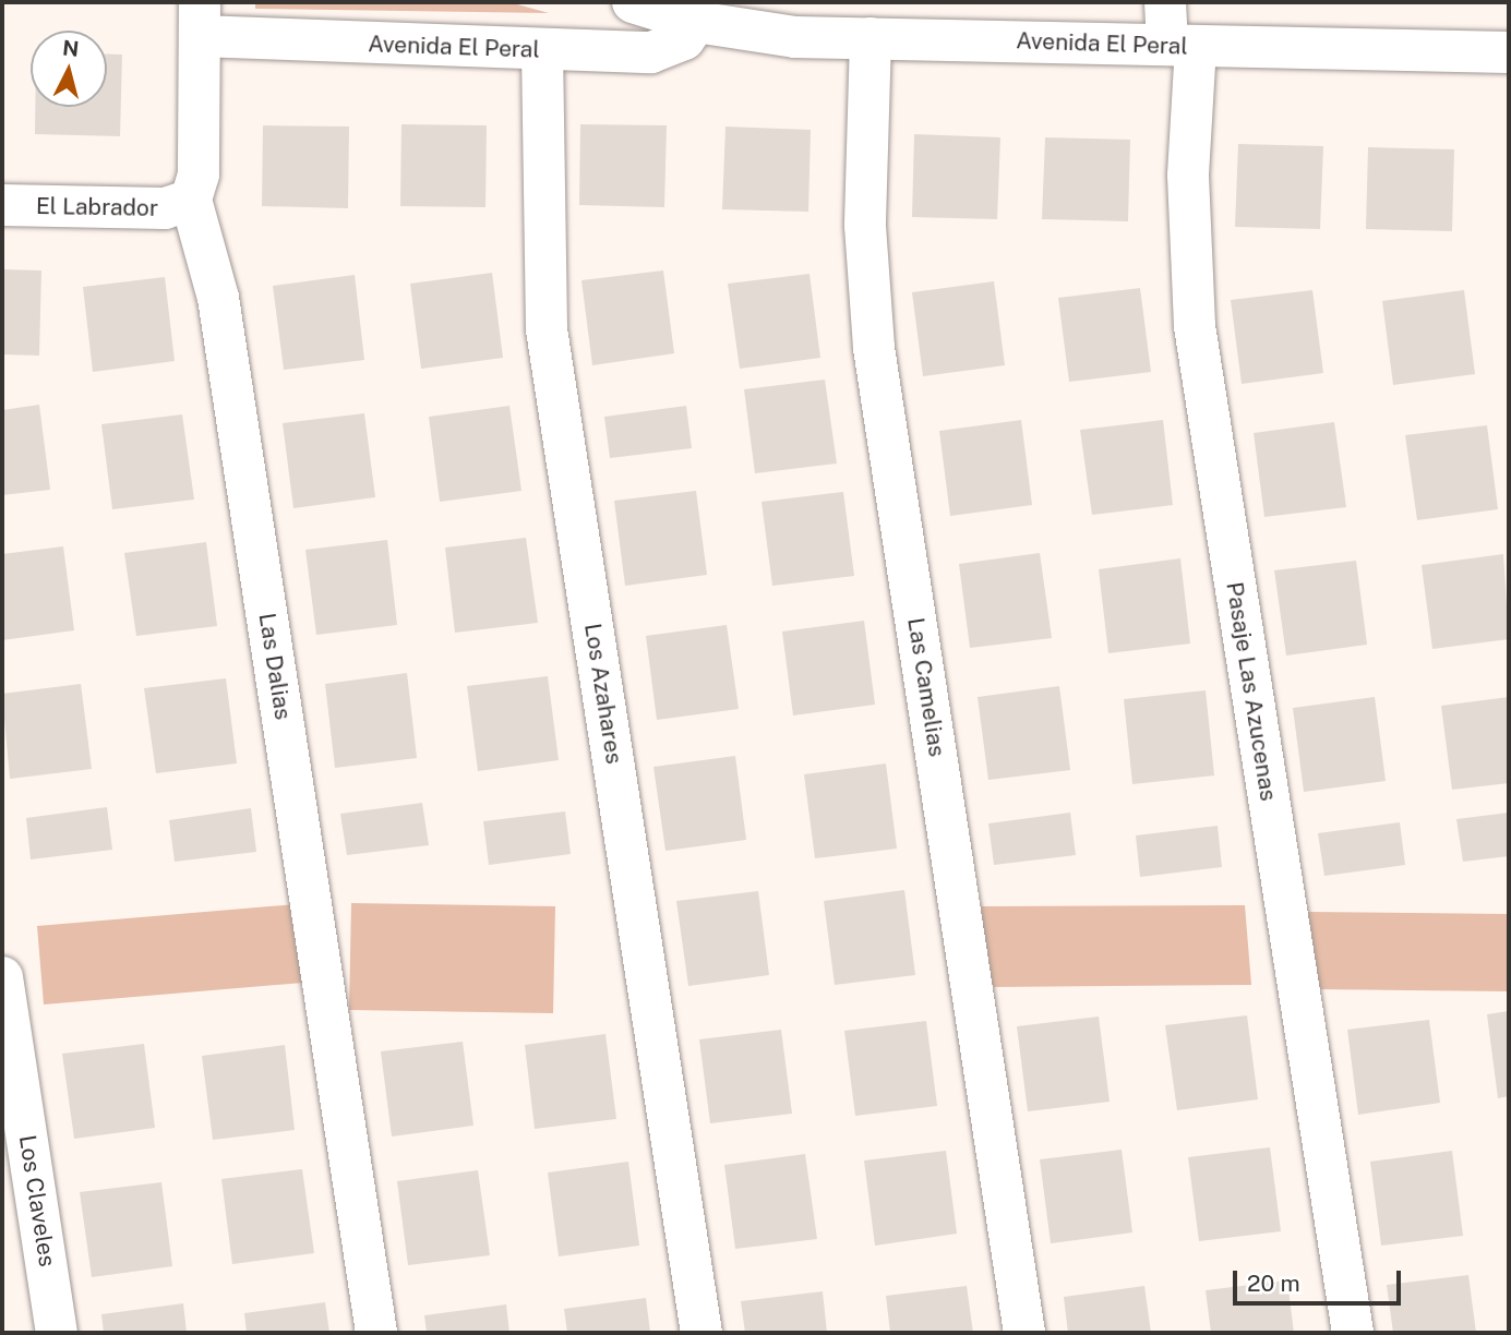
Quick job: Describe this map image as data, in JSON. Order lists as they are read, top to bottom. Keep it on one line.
{"streets":{"street":["Avenida El Peral","El Labrador","Las Dalias","Las Camelias","Pasaje Las Azucenas","Los Azahares","Los Claveles"]},"crossings":[["Avenida El Peral","Las Dalias"],["Avenida El Peral","Las Camelias"],["Avenida El Peral","Pasaje Las Azucenas"],["Avenida El Peral","Los Azahares"],["El Labrador","Las Dalias"]],"scale_bar":"20 m","north":"top"}
